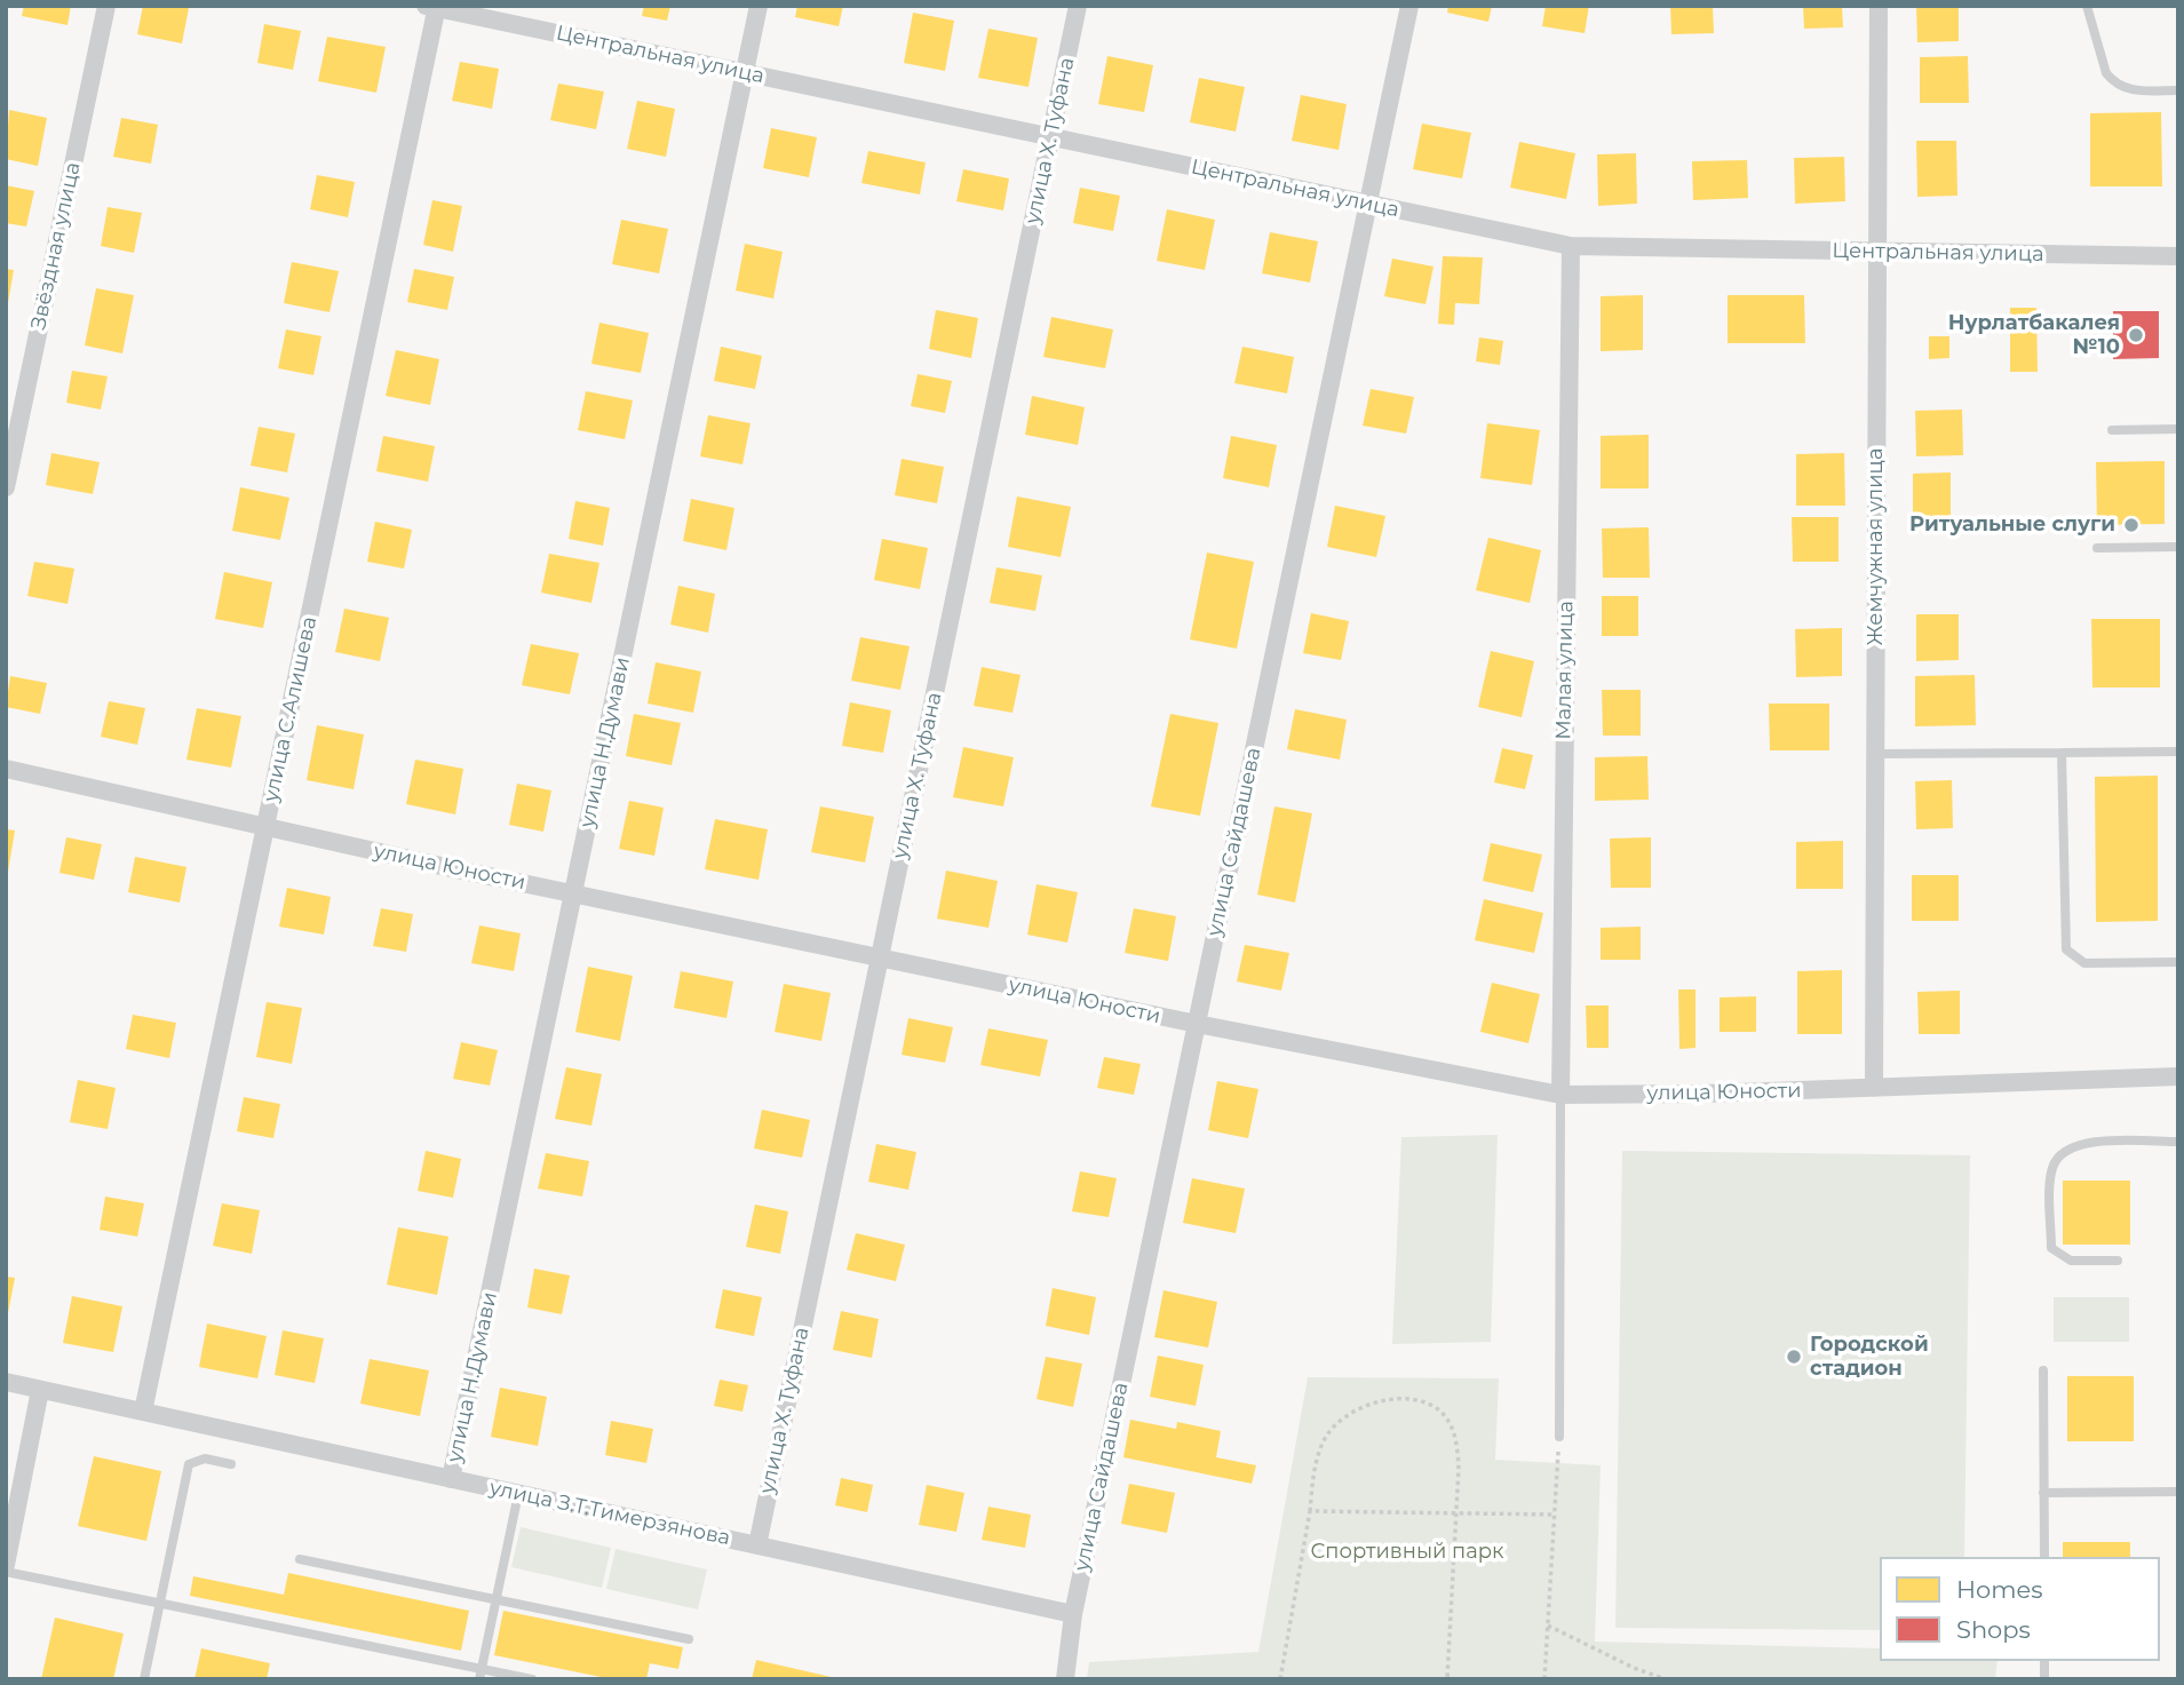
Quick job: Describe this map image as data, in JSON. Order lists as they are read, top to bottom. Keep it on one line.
{"streets":{"street":["Центральная улица","улица Х. Туфана","Звёздная улица","Жемчужная улица","Малая улица","улица С.Алишева","улица Н.Думави","улица Сайдашева","улица Юности","улица З.Т.Тимерзянова"]},"crossings":[["Центральная улица","улица Х. Туфана"],["Центральная улица","Жемчужная улица"],["Центральная улица","Малая улица"],["Центральная улица","улица С.Алишева"],["Центральная улица","улица Н.Думави"],["Центральная улица","улица Сайдашева"],["улица Х. Туфана","улица Юности"],["улица Х. Туфана","улица З.Т.Тимерзянова"],["Жемчужная улица","улица Юности"],["Малая улица","улица Юности"],["улица С.Алишева","улица Юности"],["улица С.Алишева","улица З.Т.Тимерзянова"],["улица Н.Думави","улица Юности"],["улица Н.Думави","улица З.Т.Тимерзянова"],["улица Сайдашева","улица Юности"],["улица Сайдашева","улица З.Т.Тимерзянова"]],"parks":["Спортивный парк"],"places":["Нурлатбакалея №10","Ритуальные слуги","Городской стадион"],"legend":["Homes","Shops"]}
